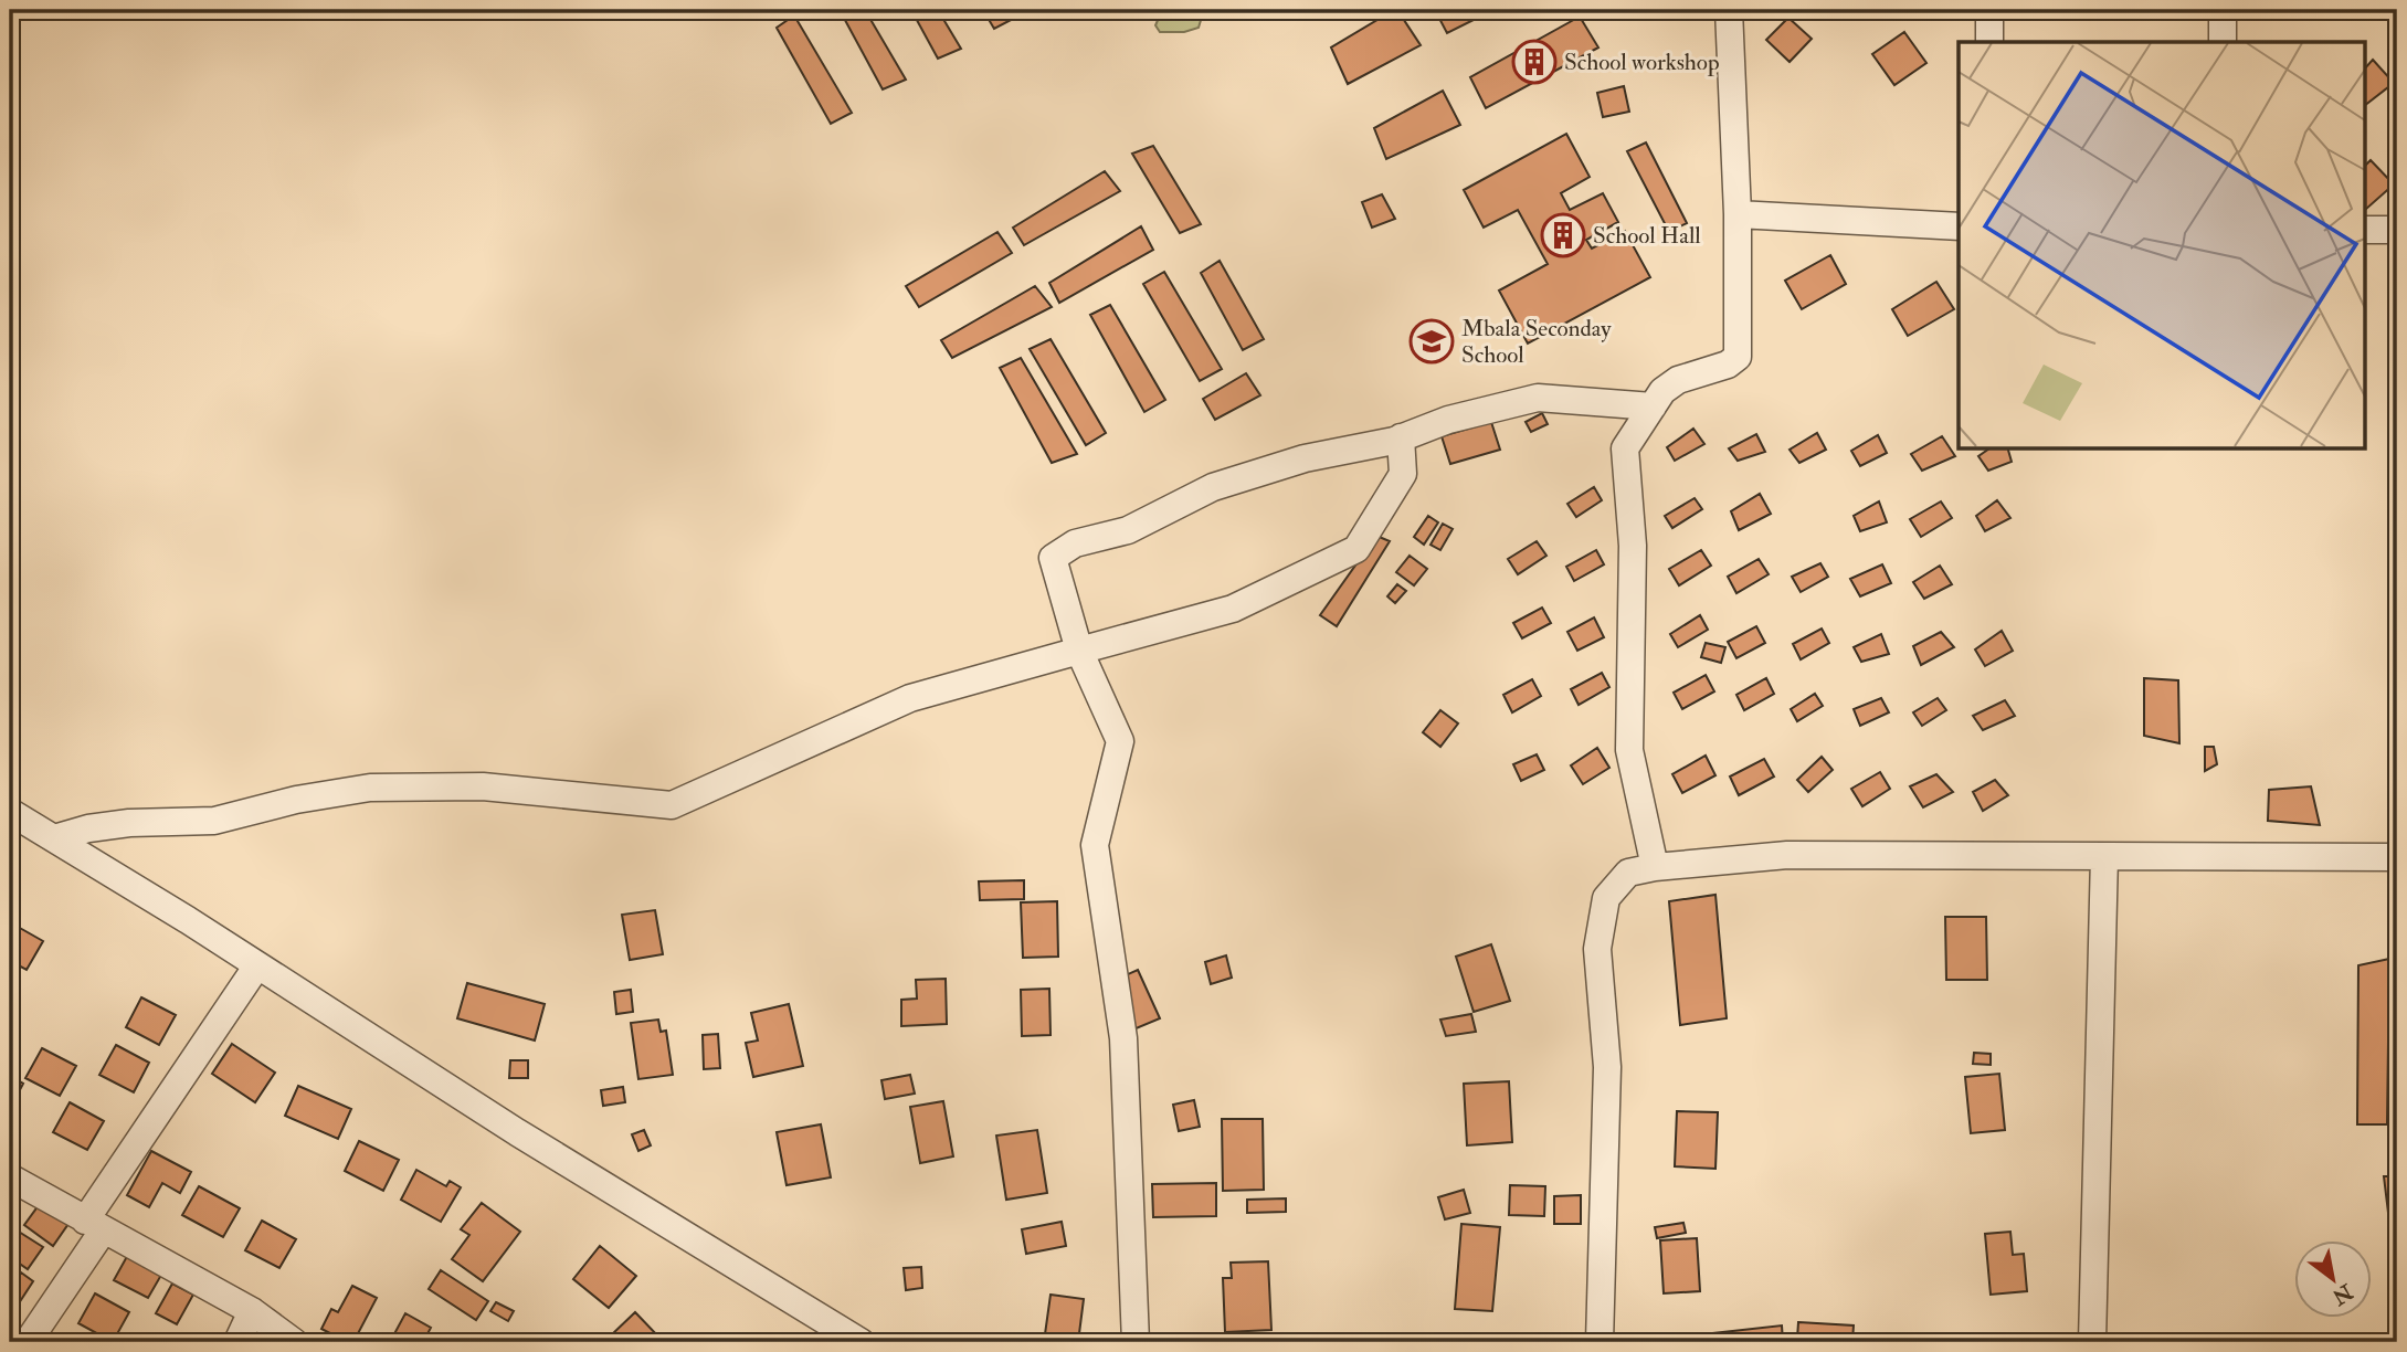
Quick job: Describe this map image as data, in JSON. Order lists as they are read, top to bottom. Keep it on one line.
{"places":{"building":["School workshop","School Hall"],"school or university":["Mbala Seconday School"]},"north":"bottom right"}
